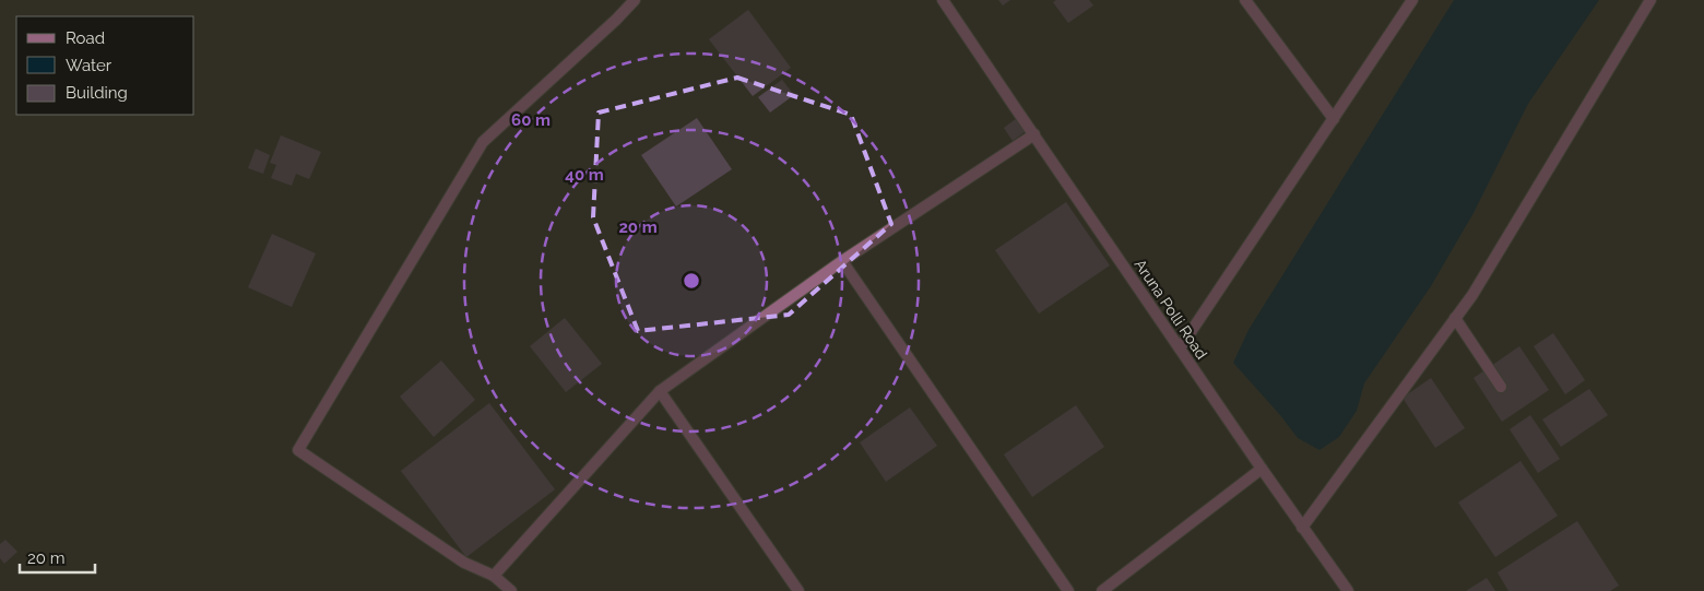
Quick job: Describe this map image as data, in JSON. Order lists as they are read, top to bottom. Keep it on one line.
{"streets":{"street":["Aruna Polli Road"]},"legend":["Road","Water","Building"],"scale_bar":"20 m","rings":["60 m","40 m","20 m"]}
